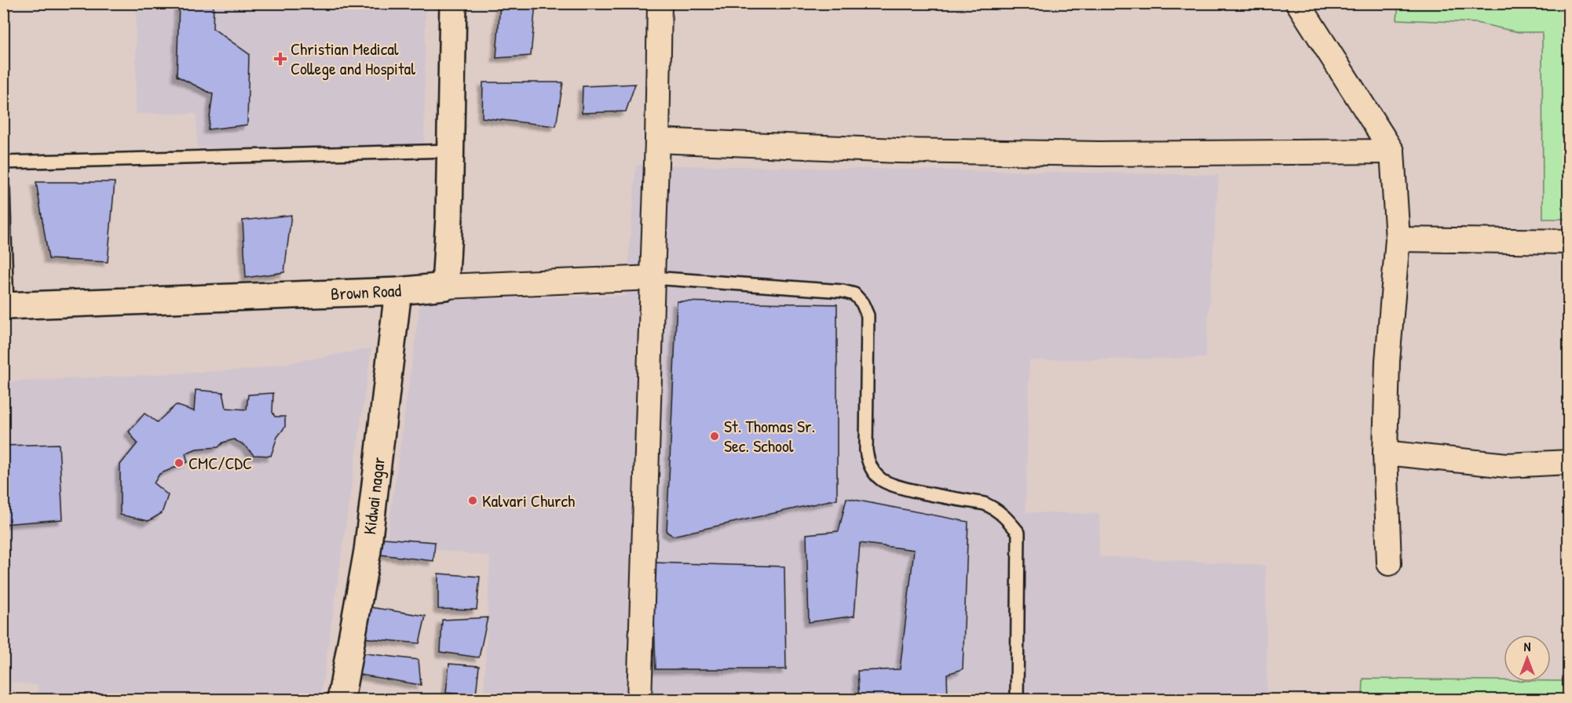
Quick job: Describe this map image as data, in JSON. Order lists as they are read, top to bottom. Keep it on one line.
{"streets":{"street":["Brown Road","Kidwai nagar"]},"crossings":[["Brown Road","Kidwai nagar"]],"places":{"health":["Christian Medical College and Hospital"],"other":["St. Thomas Sr. Sec. School","CMC/CDC","Kalvari Church"]},"north":"top"}
